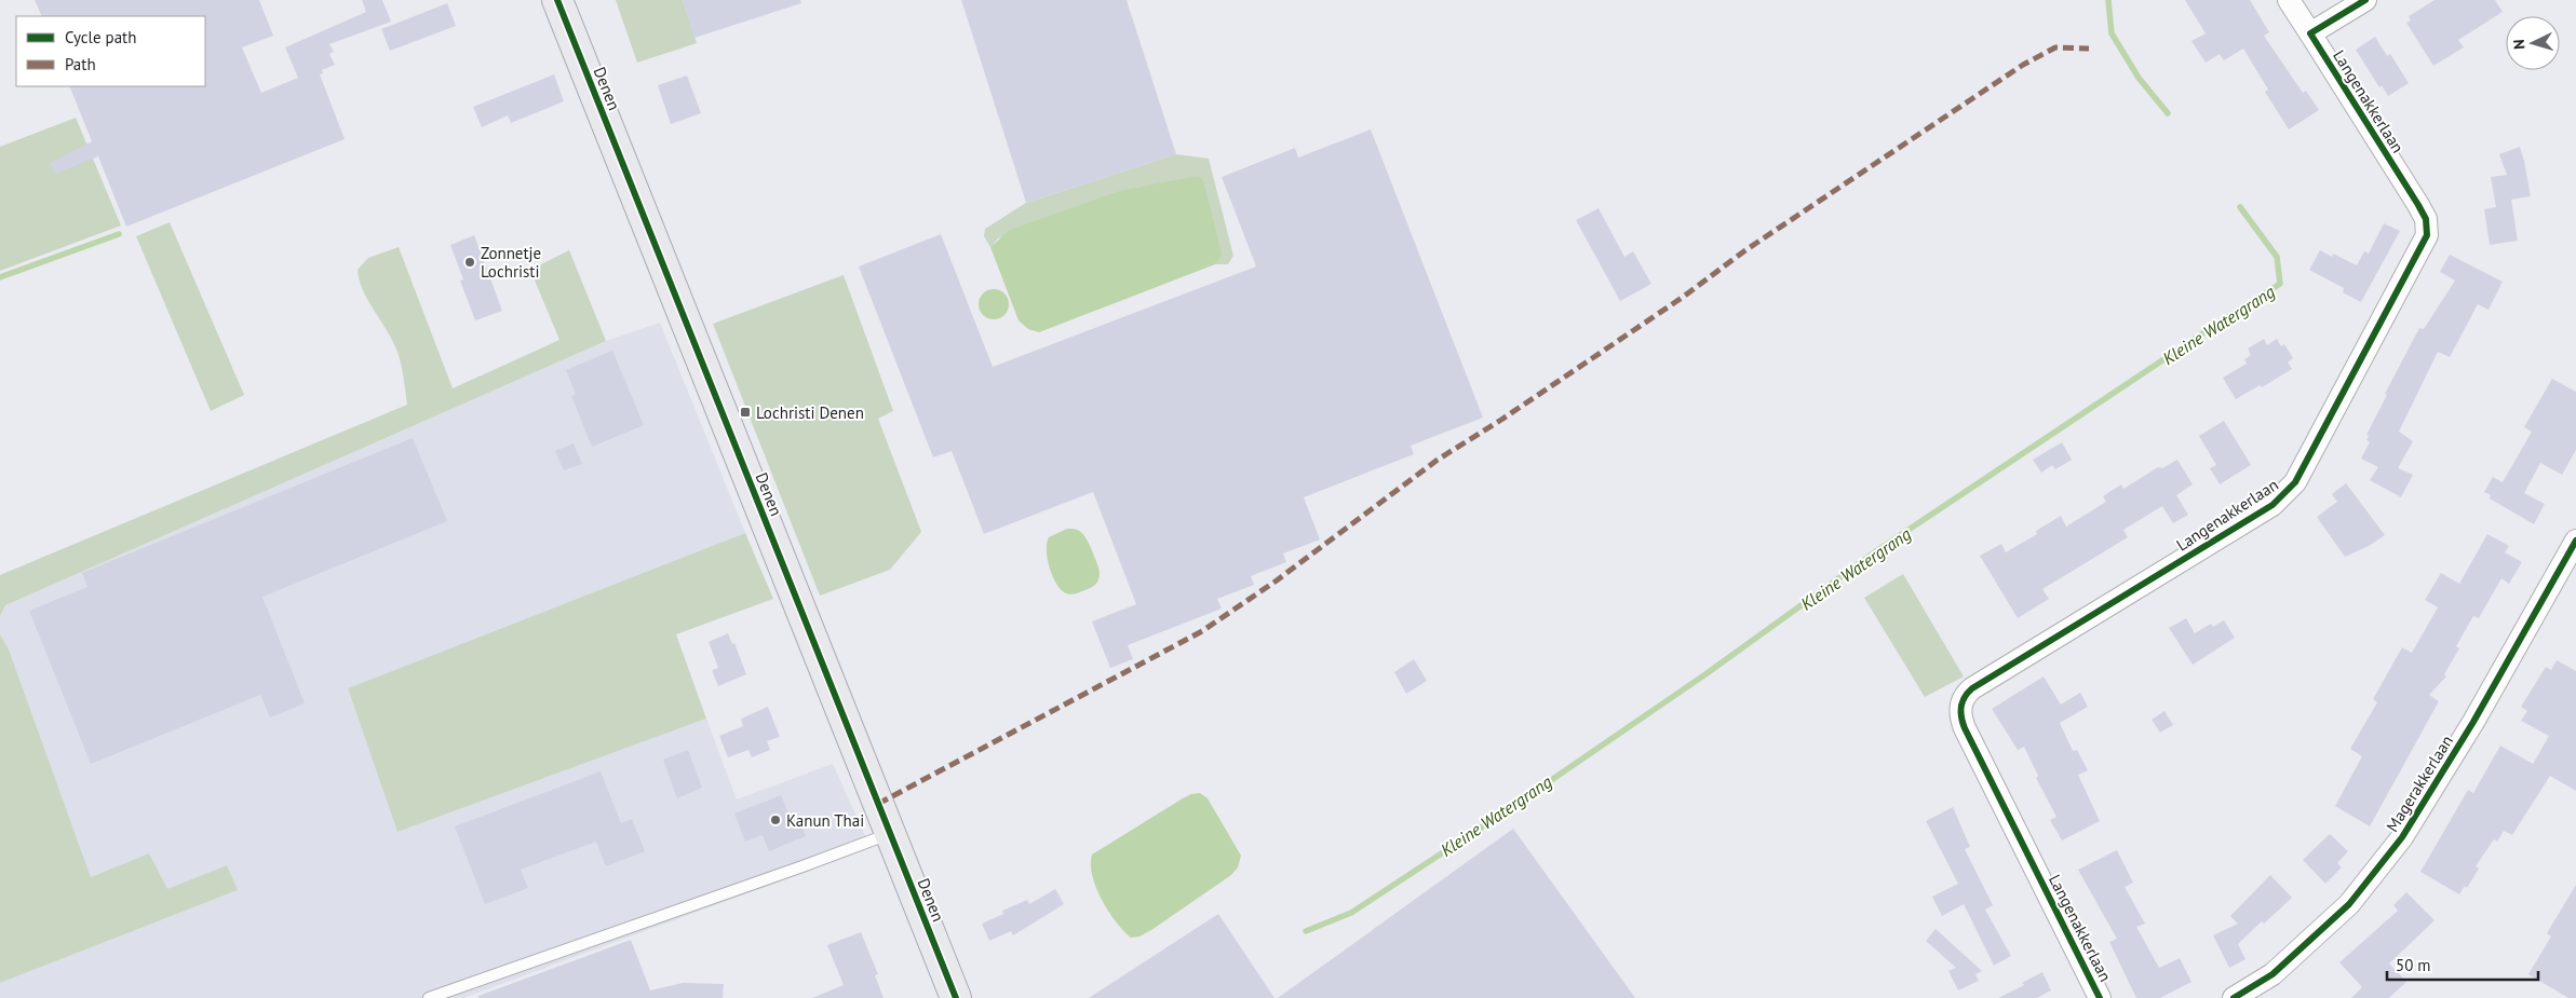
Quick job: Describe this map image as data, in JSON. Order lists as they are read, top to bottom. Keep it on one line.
{"streets":{"main road":["Denen"],"street":["Langenakkerlaan","Magerakkerlaan"]},"water":["Kleine Watergrang"],"places":{"other":["Zonnetje Lochristi","Kanun Thai"],"transit":["Lochristi Denen"]},"legend":["Cycle path","Path"],"scale_bar":"50 m","north":"left"}
